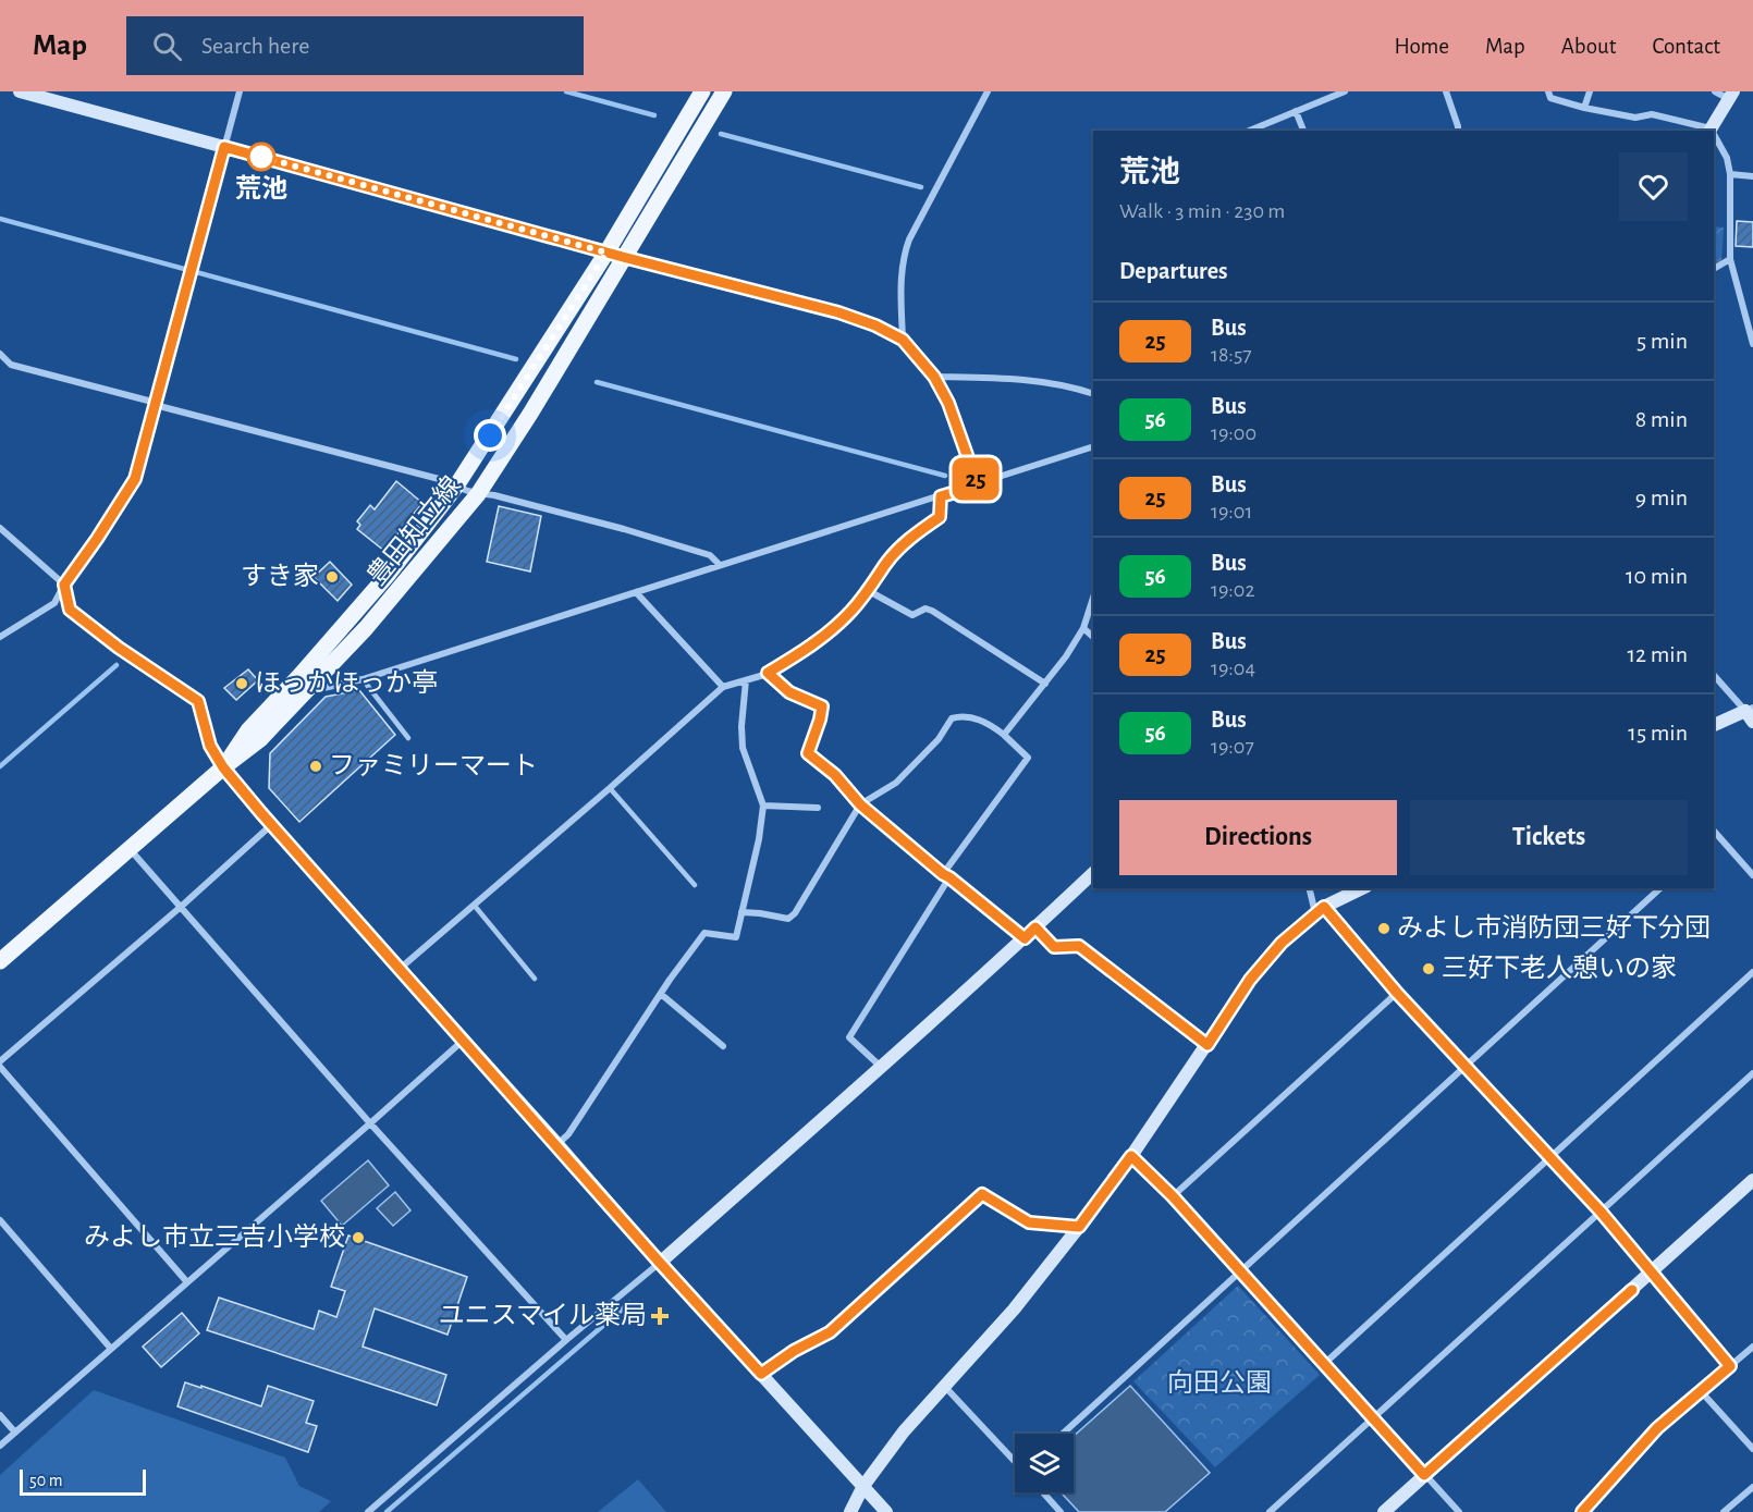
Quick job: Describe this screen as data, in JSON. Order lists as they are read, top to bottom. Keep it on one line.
{"streets":{"main road":["豊田知立線"]},"parks":["向田公園"],"places":{"other":["荒池","すき家","ほっかほっか亭","ファミリーマート","みよし市消防団三好下分団","三好下老人憩いの家","みよし市立三吉小学校"],"health":["ユニスマイル薬局"]},"lines":["bus line 25"],"scale_bar":"50 m","page":{"header":"Map","search":"Search here","nav":["Home","Map","About","Contact"],"on_map":"25","heading":[["荒池","Walk · 3 min · 230 m"],"Departures"],"list":[{"mark":"25","name":"Bus","note":"18:57","value":"5 min"},{"mark":"56","name":"Bus","note":"19:00","value":"8 min"},{"mark":"25","name":"Bus","note":"19:01","value":"9 min"},{"mark":"56","name":"Bus","note":"19:02","value":"10 min"},{"mark":"25","name":"Bus","note":"19:04","value":"12 min"},{"mark":"56","name":"Bus","note":"19:07","value":"15 min"}],"buttons":["Directions","Tickets"],"scale":"50 m"}}
